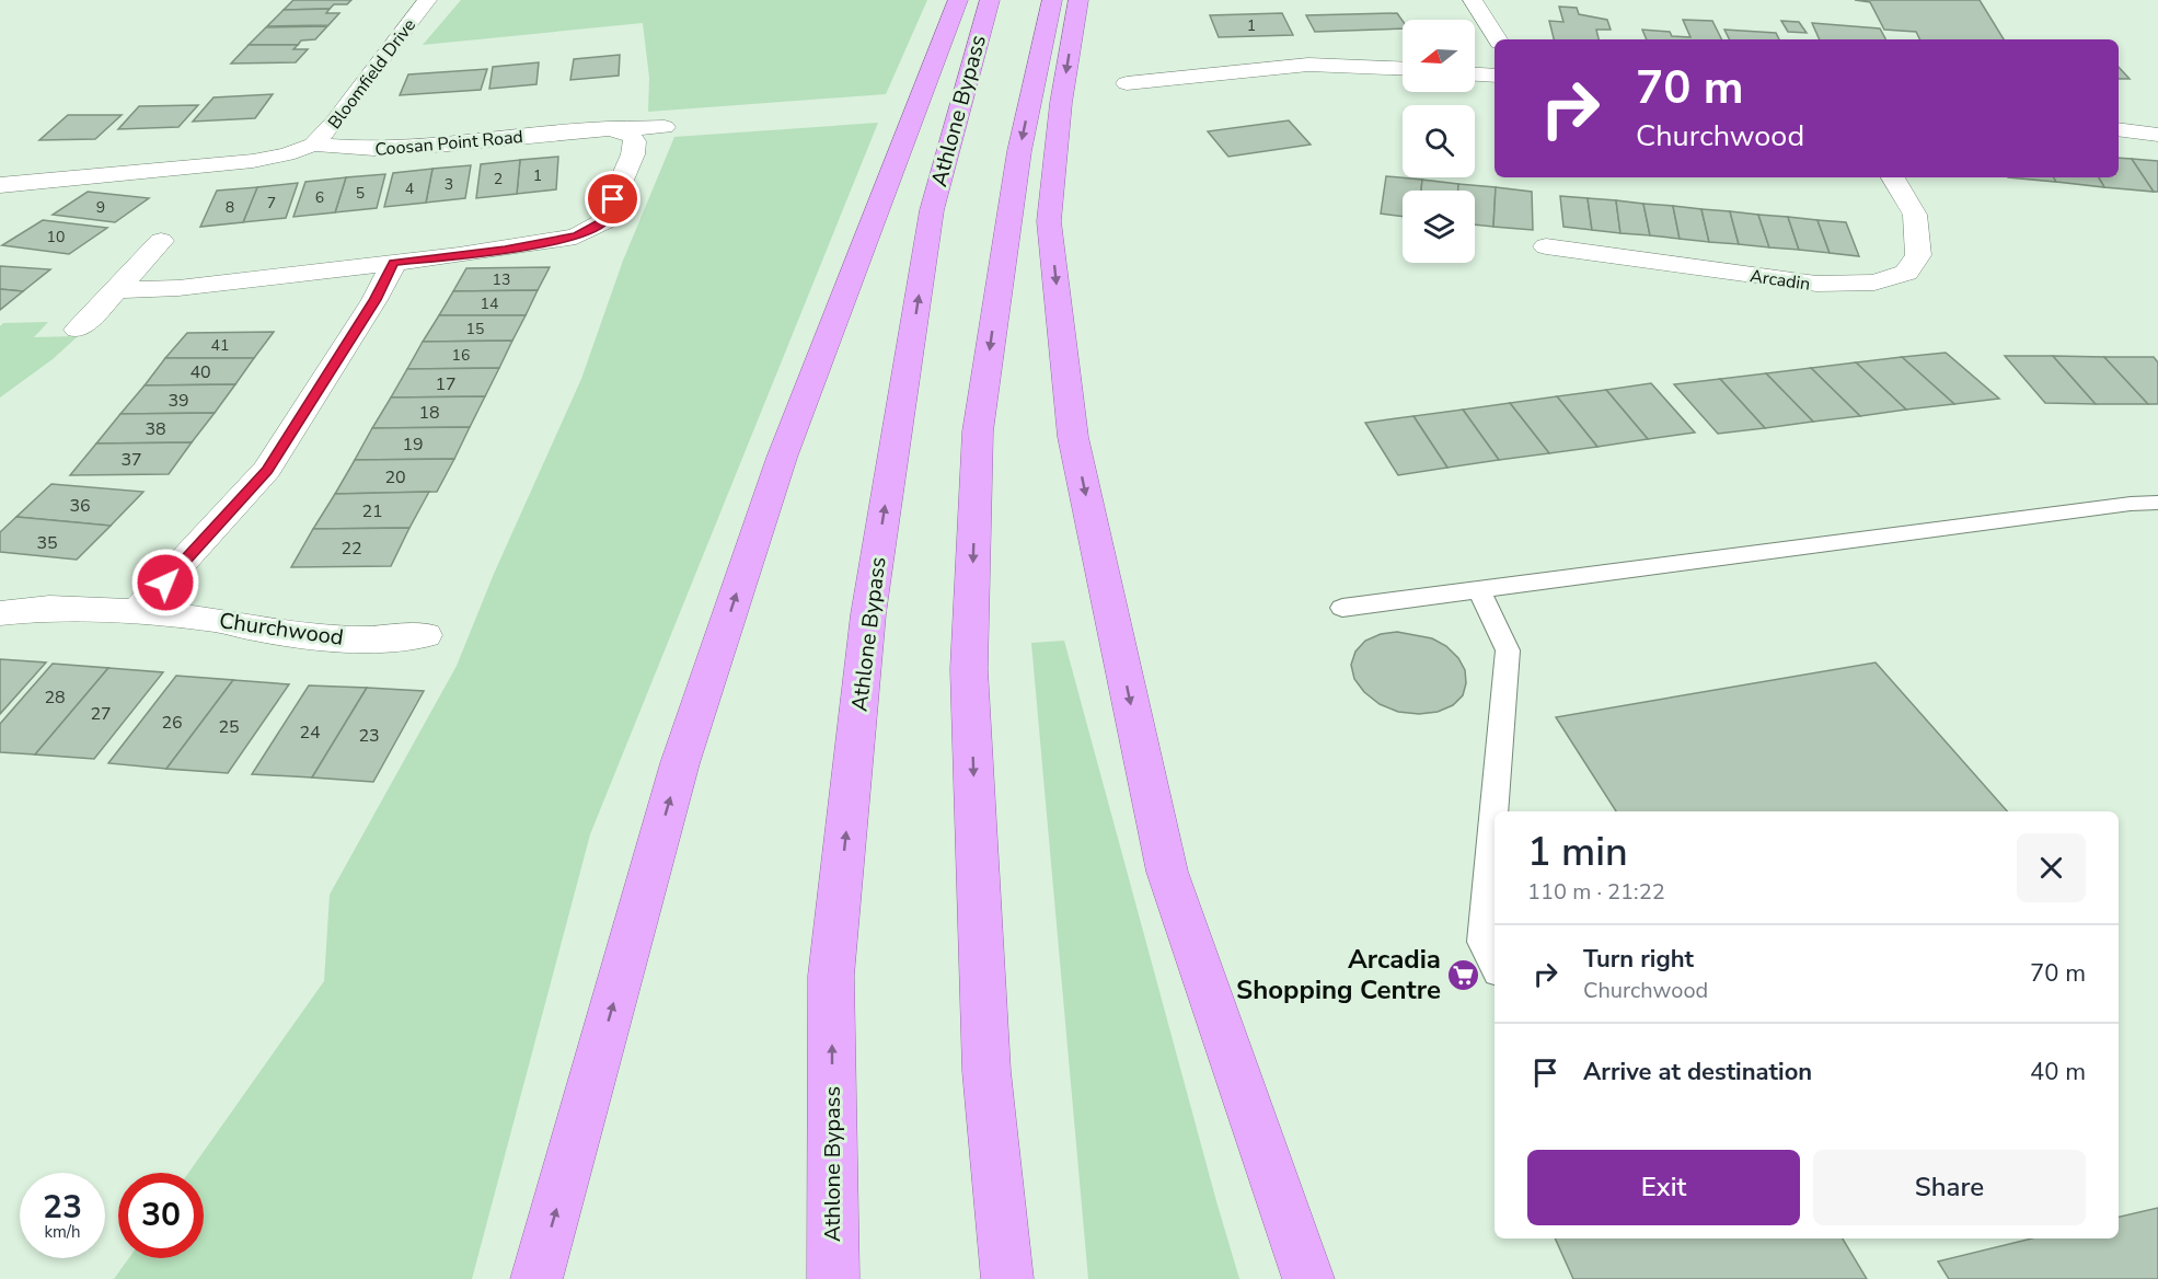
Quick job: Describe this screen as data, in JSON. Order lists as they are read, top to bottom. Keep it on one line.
{"streets":{"highway":["Athlone Bypass"],"street":["Bloomfield Drive","Coosan Point Road","Arcadin","Churchwood"]},"crossings":[["Bloomfield Drive","Coosan Point Road"]],"places":{"supermarket":["Arcadia Shopping Centre"]},"house_numbers":["1","1","2","3","4","5","6","7","9","8","10","13","14","15","41","16","40","17","39","18","38","19","37","20","36","21","35","22","28","27","26","25","24","23"],"north":"left","page":{"turn":["70 m","Churchwood"],"heading":["1 min","110 m · 21:22"],"list":[{"name":"Turn right","note":"Churchwood","value":"70 m"},{"name":"Arrive at destination","value":"40 m"}],"buttons":["Exit","Share"],"speed":"23 km/h","limit":"30"}}
